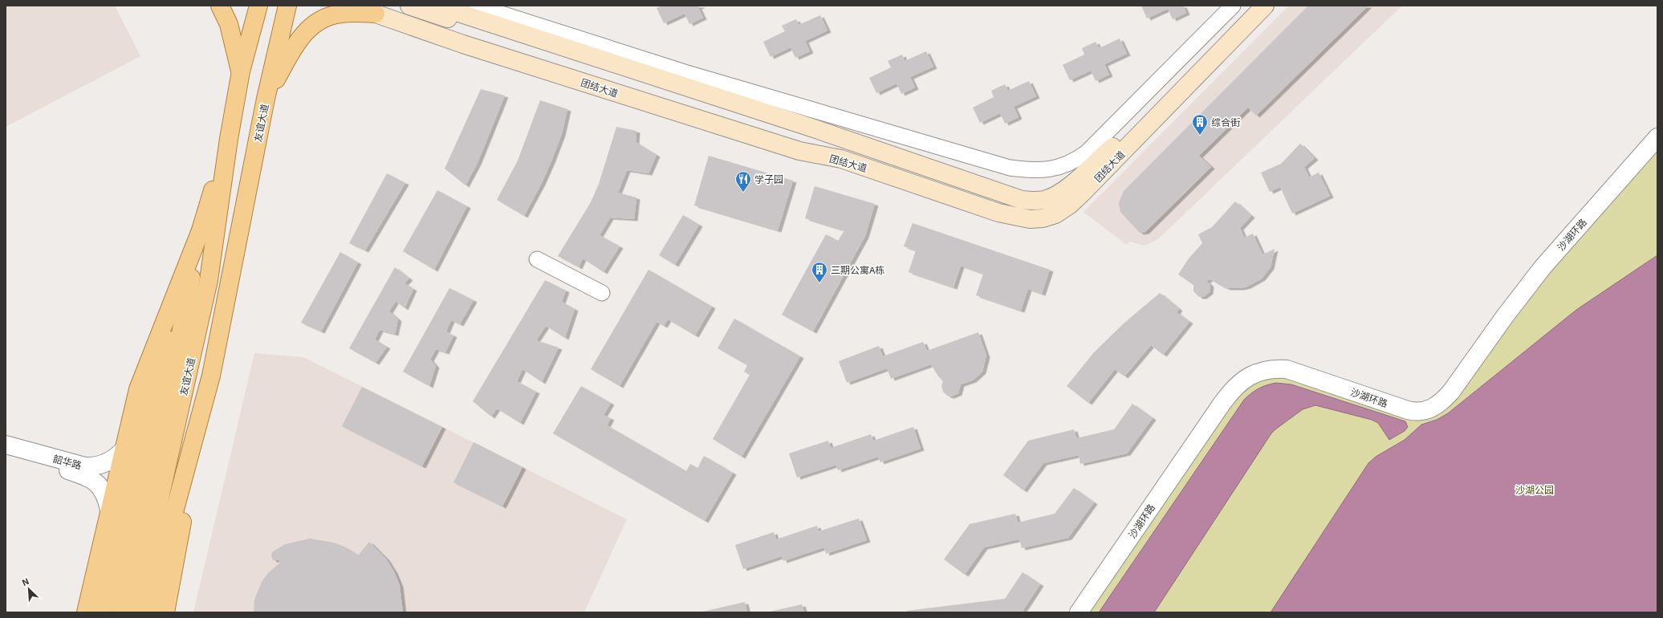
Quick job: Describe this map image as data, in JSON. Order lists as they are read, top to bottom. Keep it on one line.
{"streets":{"main road":["团结大道","友谊大道"],"street":["沙湖环路","韶华路"]},"crossings":[["友谊大道","韶华路"]],"parks":["沙湖公园"],"places":{"building":["综合街","三期公寓A栋"],"restaurant":["学子园"]},"north":"top left"}
